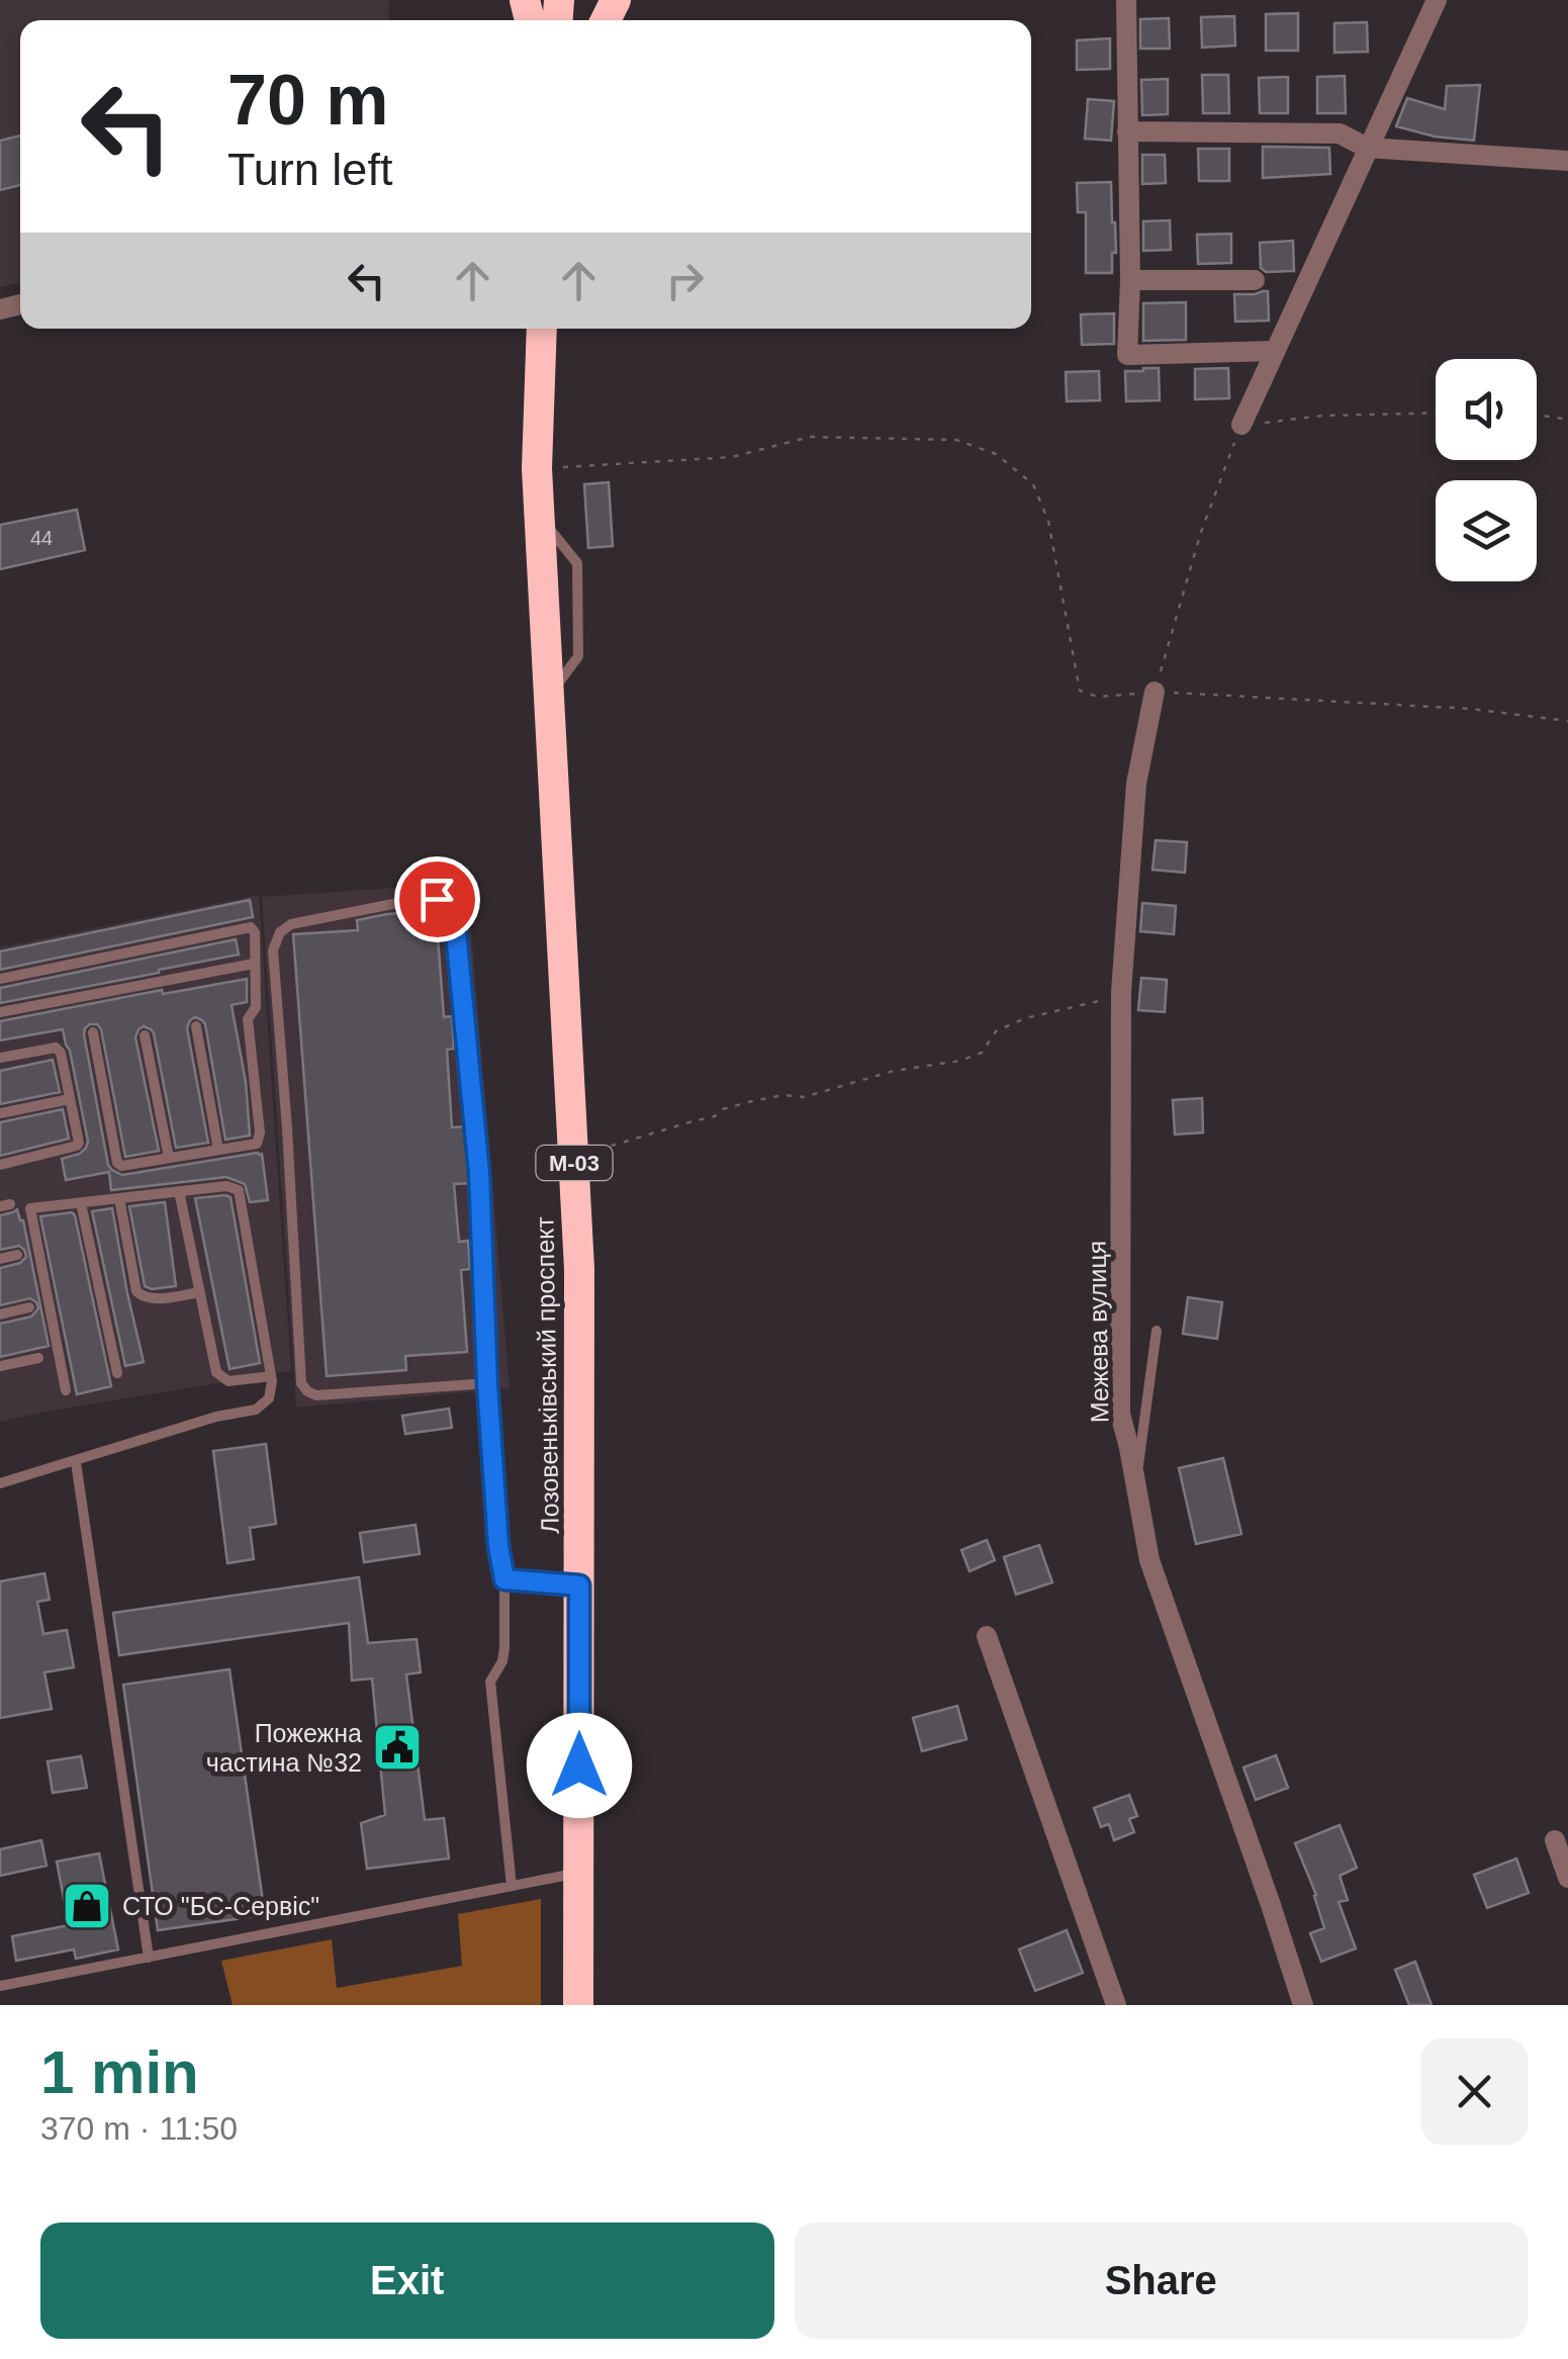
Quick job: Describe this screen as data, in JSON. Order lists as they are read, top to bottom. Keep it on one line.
{"streets":{"highway":["М-03","Лозовеньківський проспект"],"street":["Межева вулиця"]},"places":{"public building":["Пожежна частина №32"],"shop":["СТО \"БС-Сервіс\""]},"house_numbers":["44"],"page":{"turn":["70 m","Turn left"],"heading":["1 min","370 m · 11:50"],"buttons":["Exit","Share"]}}
